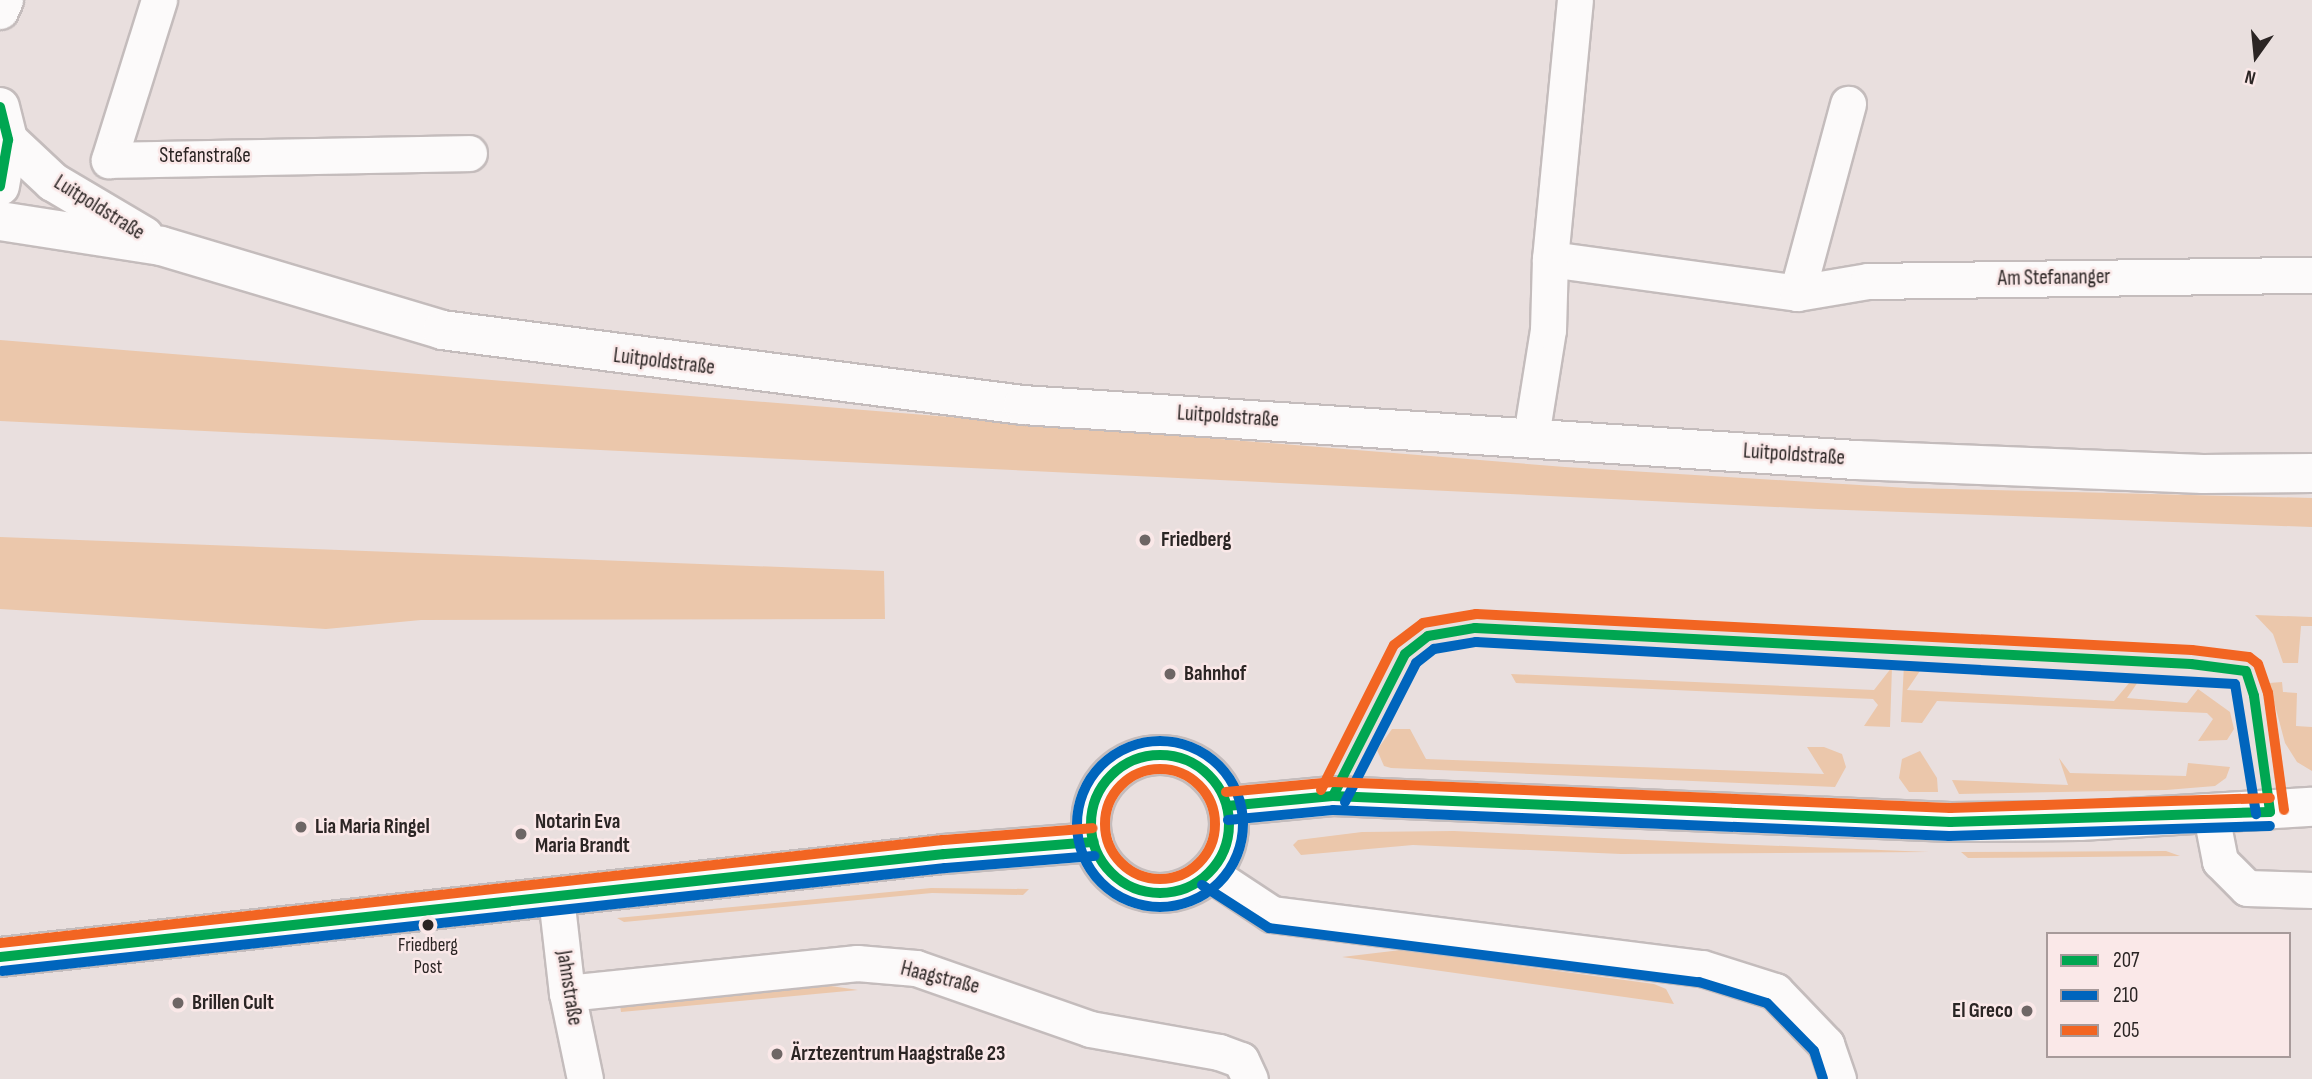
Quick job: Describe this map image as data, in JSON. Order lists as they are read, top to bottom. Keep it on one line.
{"streets":{"street":["Stefanstraße","Luitpoldstraße","Am Stefananger","Haagstraße","Jahnstraße"]},"crossings":[["Haagstraße","Jahnstraße"]],"places":["Friedberg","Bahnhof","Lia Maria Ringel","Notarin Eva Maria Brandt","Friedberg Post","Brillen Cult","El Greco","Ärztezentrum Haagstraße 23"],"lines":["transit line 207","transit line 205","transit line 210"],"legend":["207","210","205"],"north":"bottom"}
